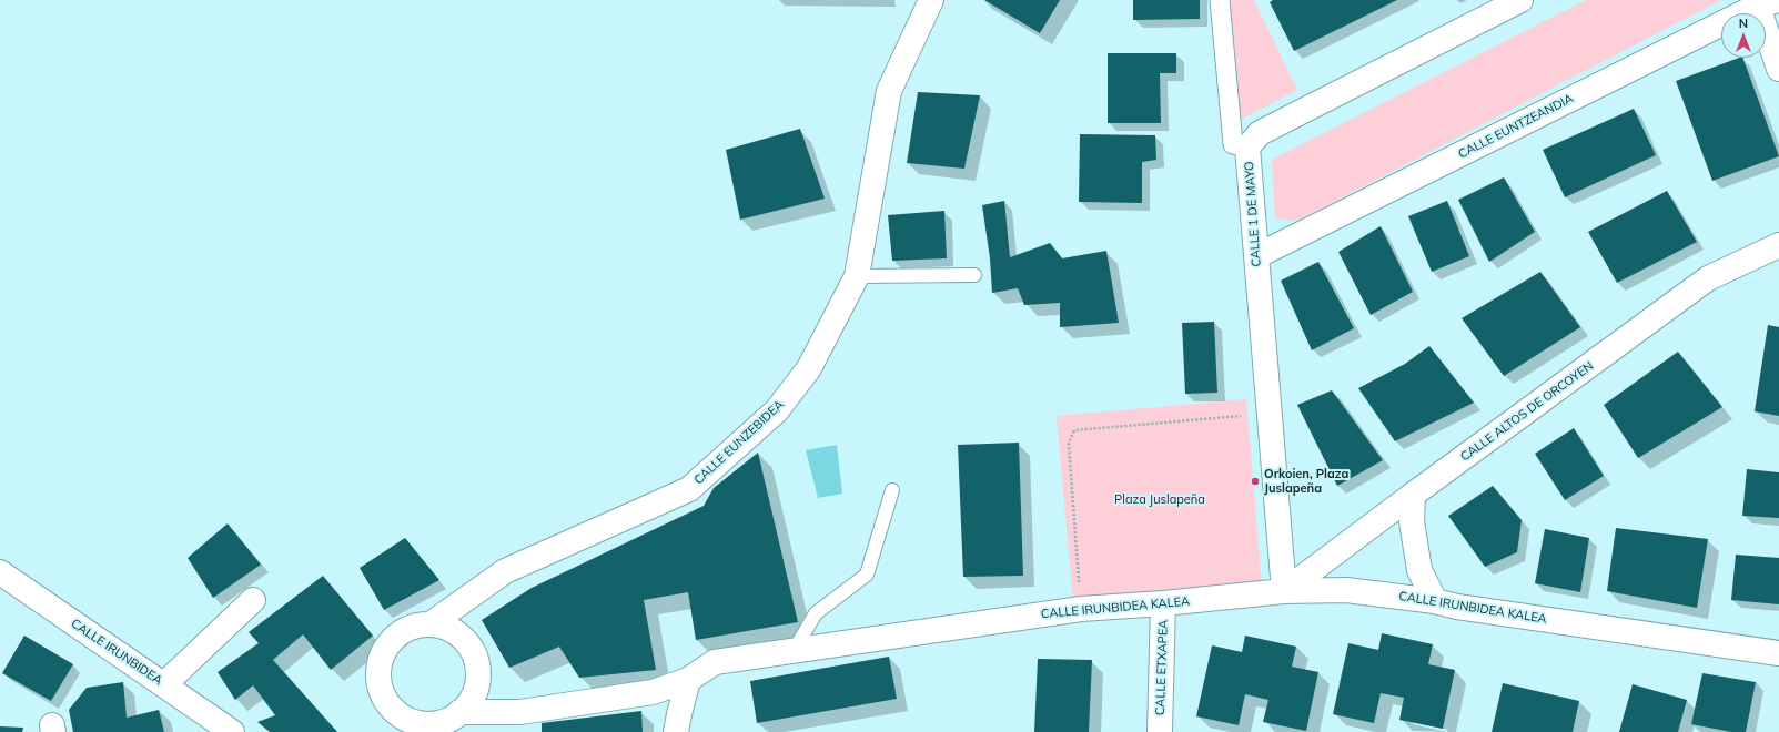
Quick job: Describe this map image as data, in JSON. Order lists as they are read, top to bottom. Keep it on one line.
{"streets":{"street":["CALLE EUNTZEANDIA","CALLE 1 DE MAYO","CALLE ALTOS DE ORCOYEN","CALLE EUNZEBIDEA","CALLE IRUNBIDEA KALEA","CALLE IRUNBIDEA","CALLE ETXAPEA"]},"crossings":[["CALLE EUNTZEANDIA","CALLE 1 DE MAYO"],["CALLE 1 DE MAYO","CALLE ALTOS DE ORCOYEN"],["CALLE 1 DE MAYO","CALLE IRUNBIDEA KALEA"],["CALLE ALTOS DE ORCOYEN","CALLE IRUNBIDEA KALEA"],["CALLE EUNZEBIDEA","CALLE IRUNBIDEA KALEA"],["CALLE IRUNBIDEA KALEA","CALLE ETXAPEA"]],"parks":["Plaza Juslapeña"],"places":["Orkoien, Plaza Juslapeña"],"north":"top"}
